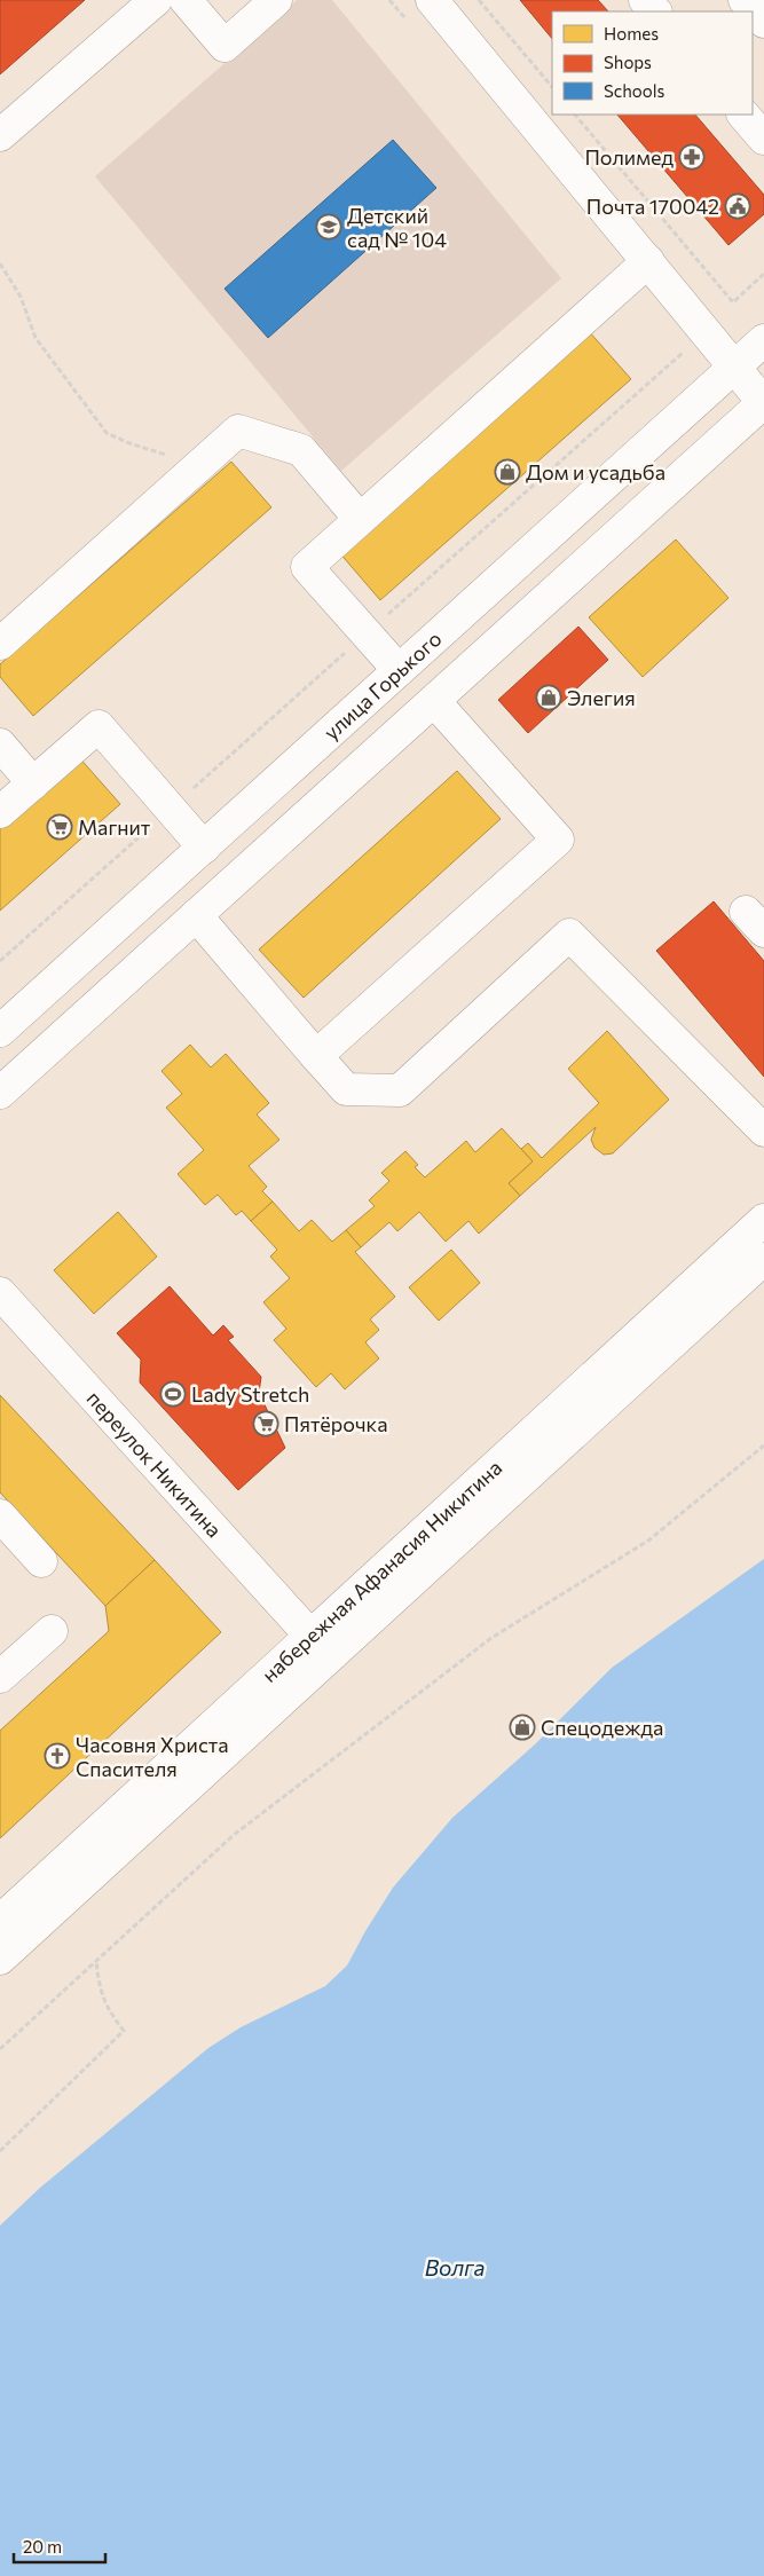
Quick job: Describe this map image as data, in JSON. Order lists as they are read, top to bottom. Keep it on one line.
{"streets":{"main road":["улица Горького","переулок Никитина","набережная Афанасия Никитина"]},"crossings":[["переулок Никитина","набережная Афанасия Никитина"]],"water":["Волга"],"places":{"pharmacy":["Полимед"],"public building":["Почта 170042"],"school or university":["Детский сад № 104"],"shop":["Дом и усадьба","Элегия","Спецодежда"],"supermarket":["Магнит","Пятёрочка"],"sports":["Lady Stretch"],"church":["Часовня Христа Спасителя"]},"legend":["Homes","Shops","Schools"],"scale_bar":"20 m"}
